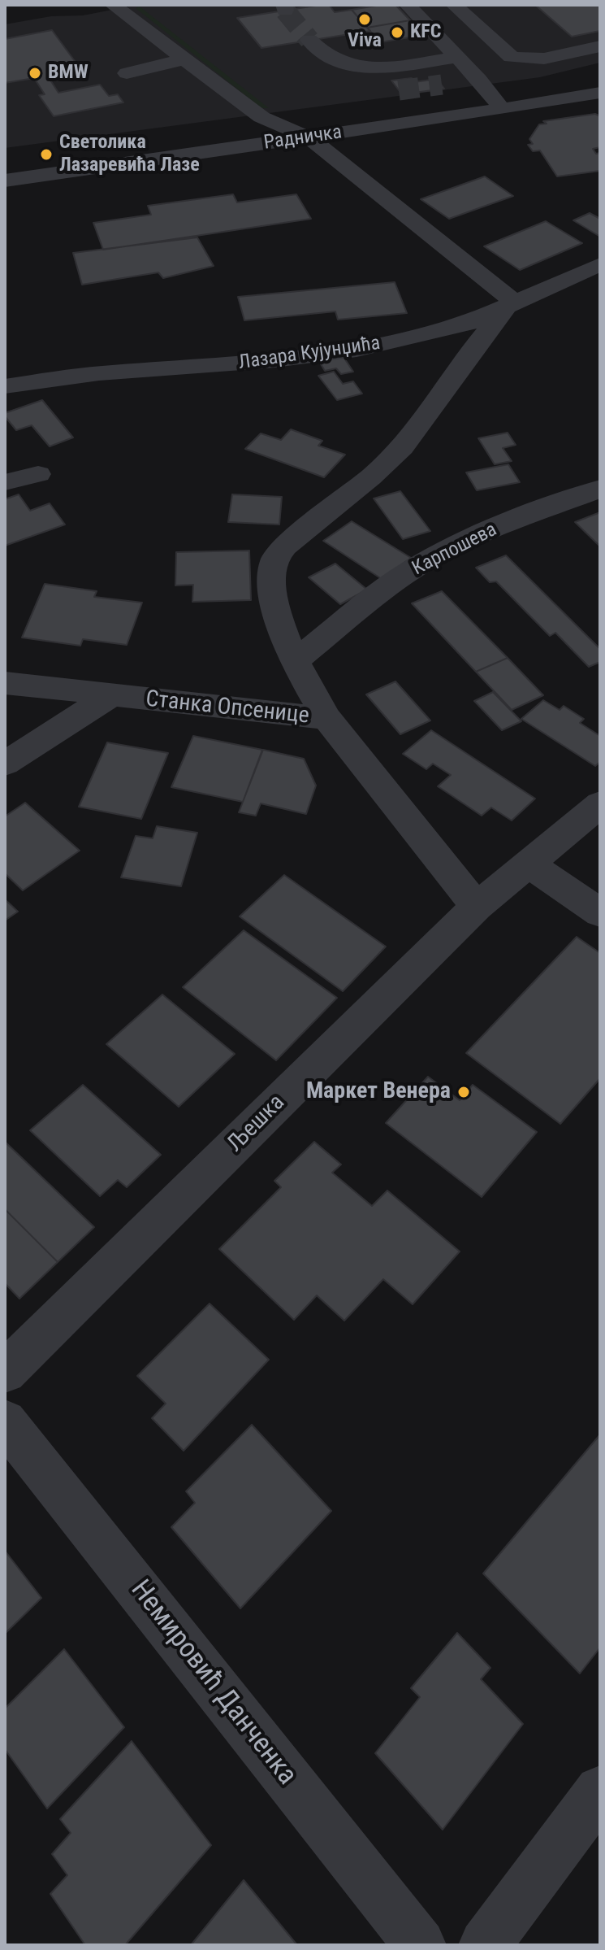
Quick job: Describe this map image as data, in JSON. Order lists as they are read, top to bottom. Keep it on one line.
{"streets":{"street":["Радничка","Лазара Кујунџића","Карпошева","Станка Опсенице","Љешка","Немировић Данченка"]},"crossings":[["Станка Опсенице","Љешка"]],"places":["Viva","KFC","BMW","Светолика Лазаревића Лазе","Маркет Венера"]}
